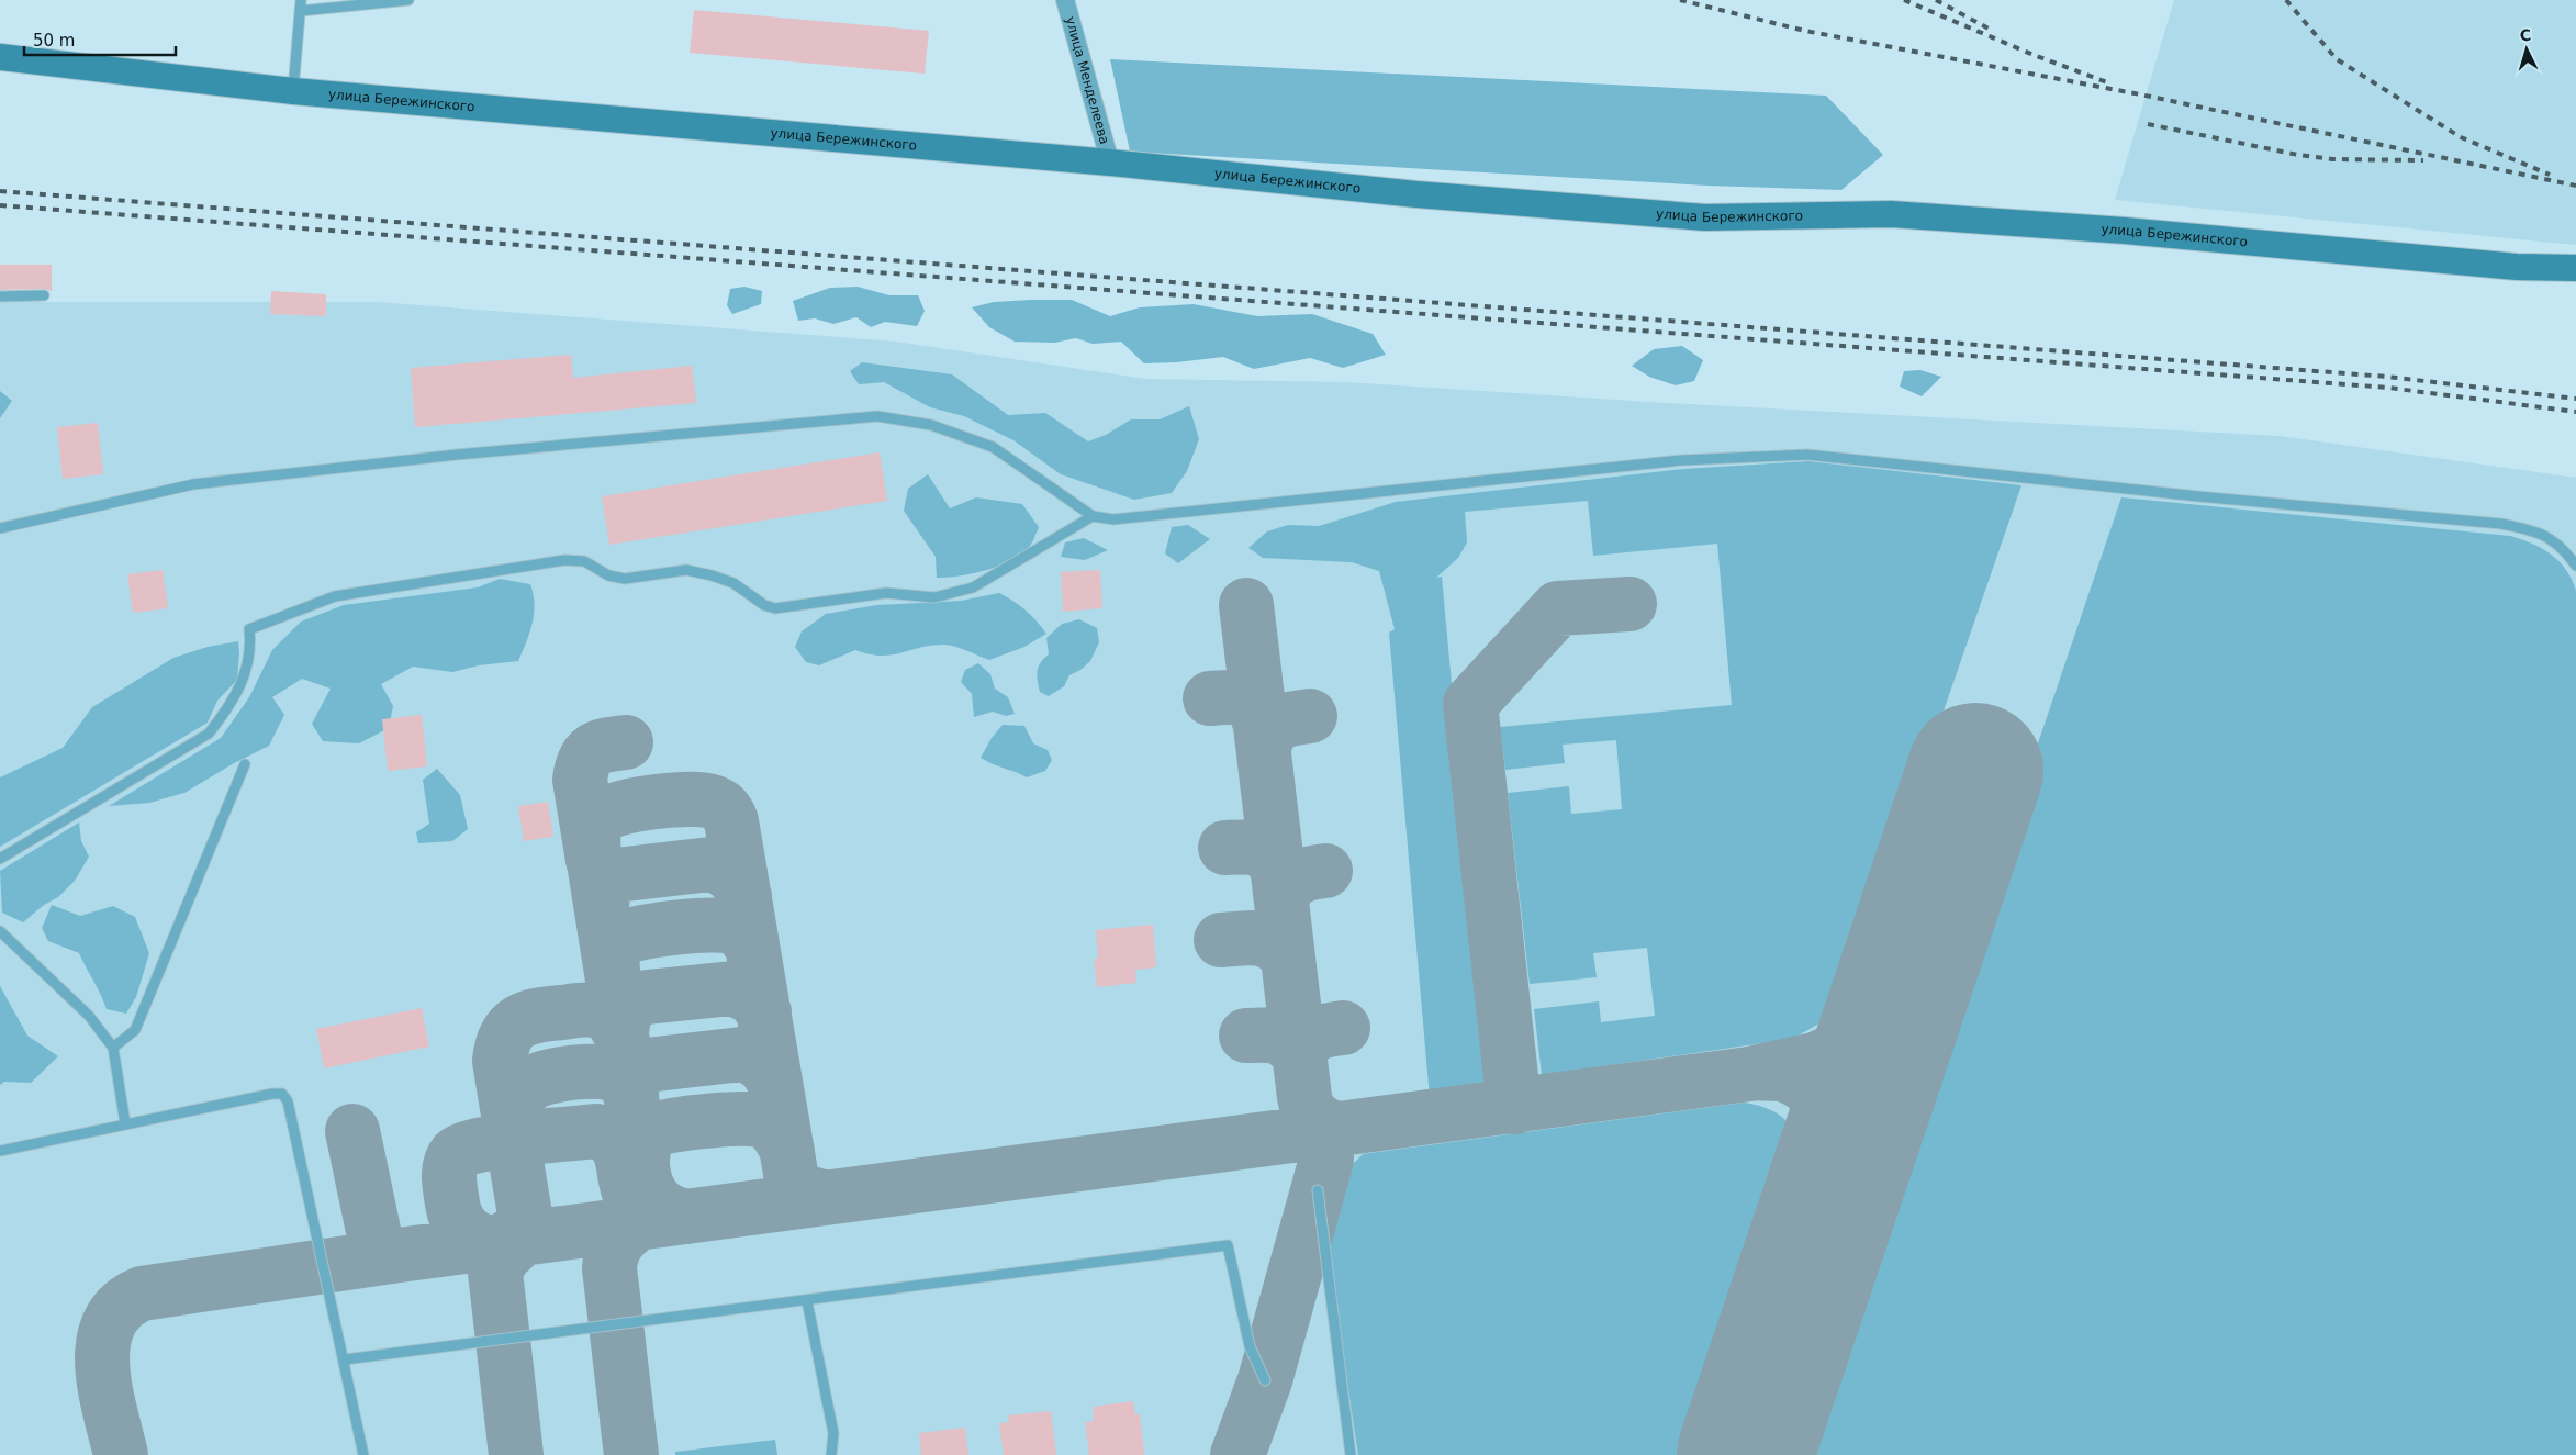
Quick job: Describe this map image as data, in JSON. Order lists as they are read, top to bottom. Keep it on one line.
{"streets":{"main road":["улица Бережинского"],"street":["улица Менделеева"]},"crossings":[["улица Менделеева","улица Бережинского"]],"scale_bar":"50 m","north":"top"}
